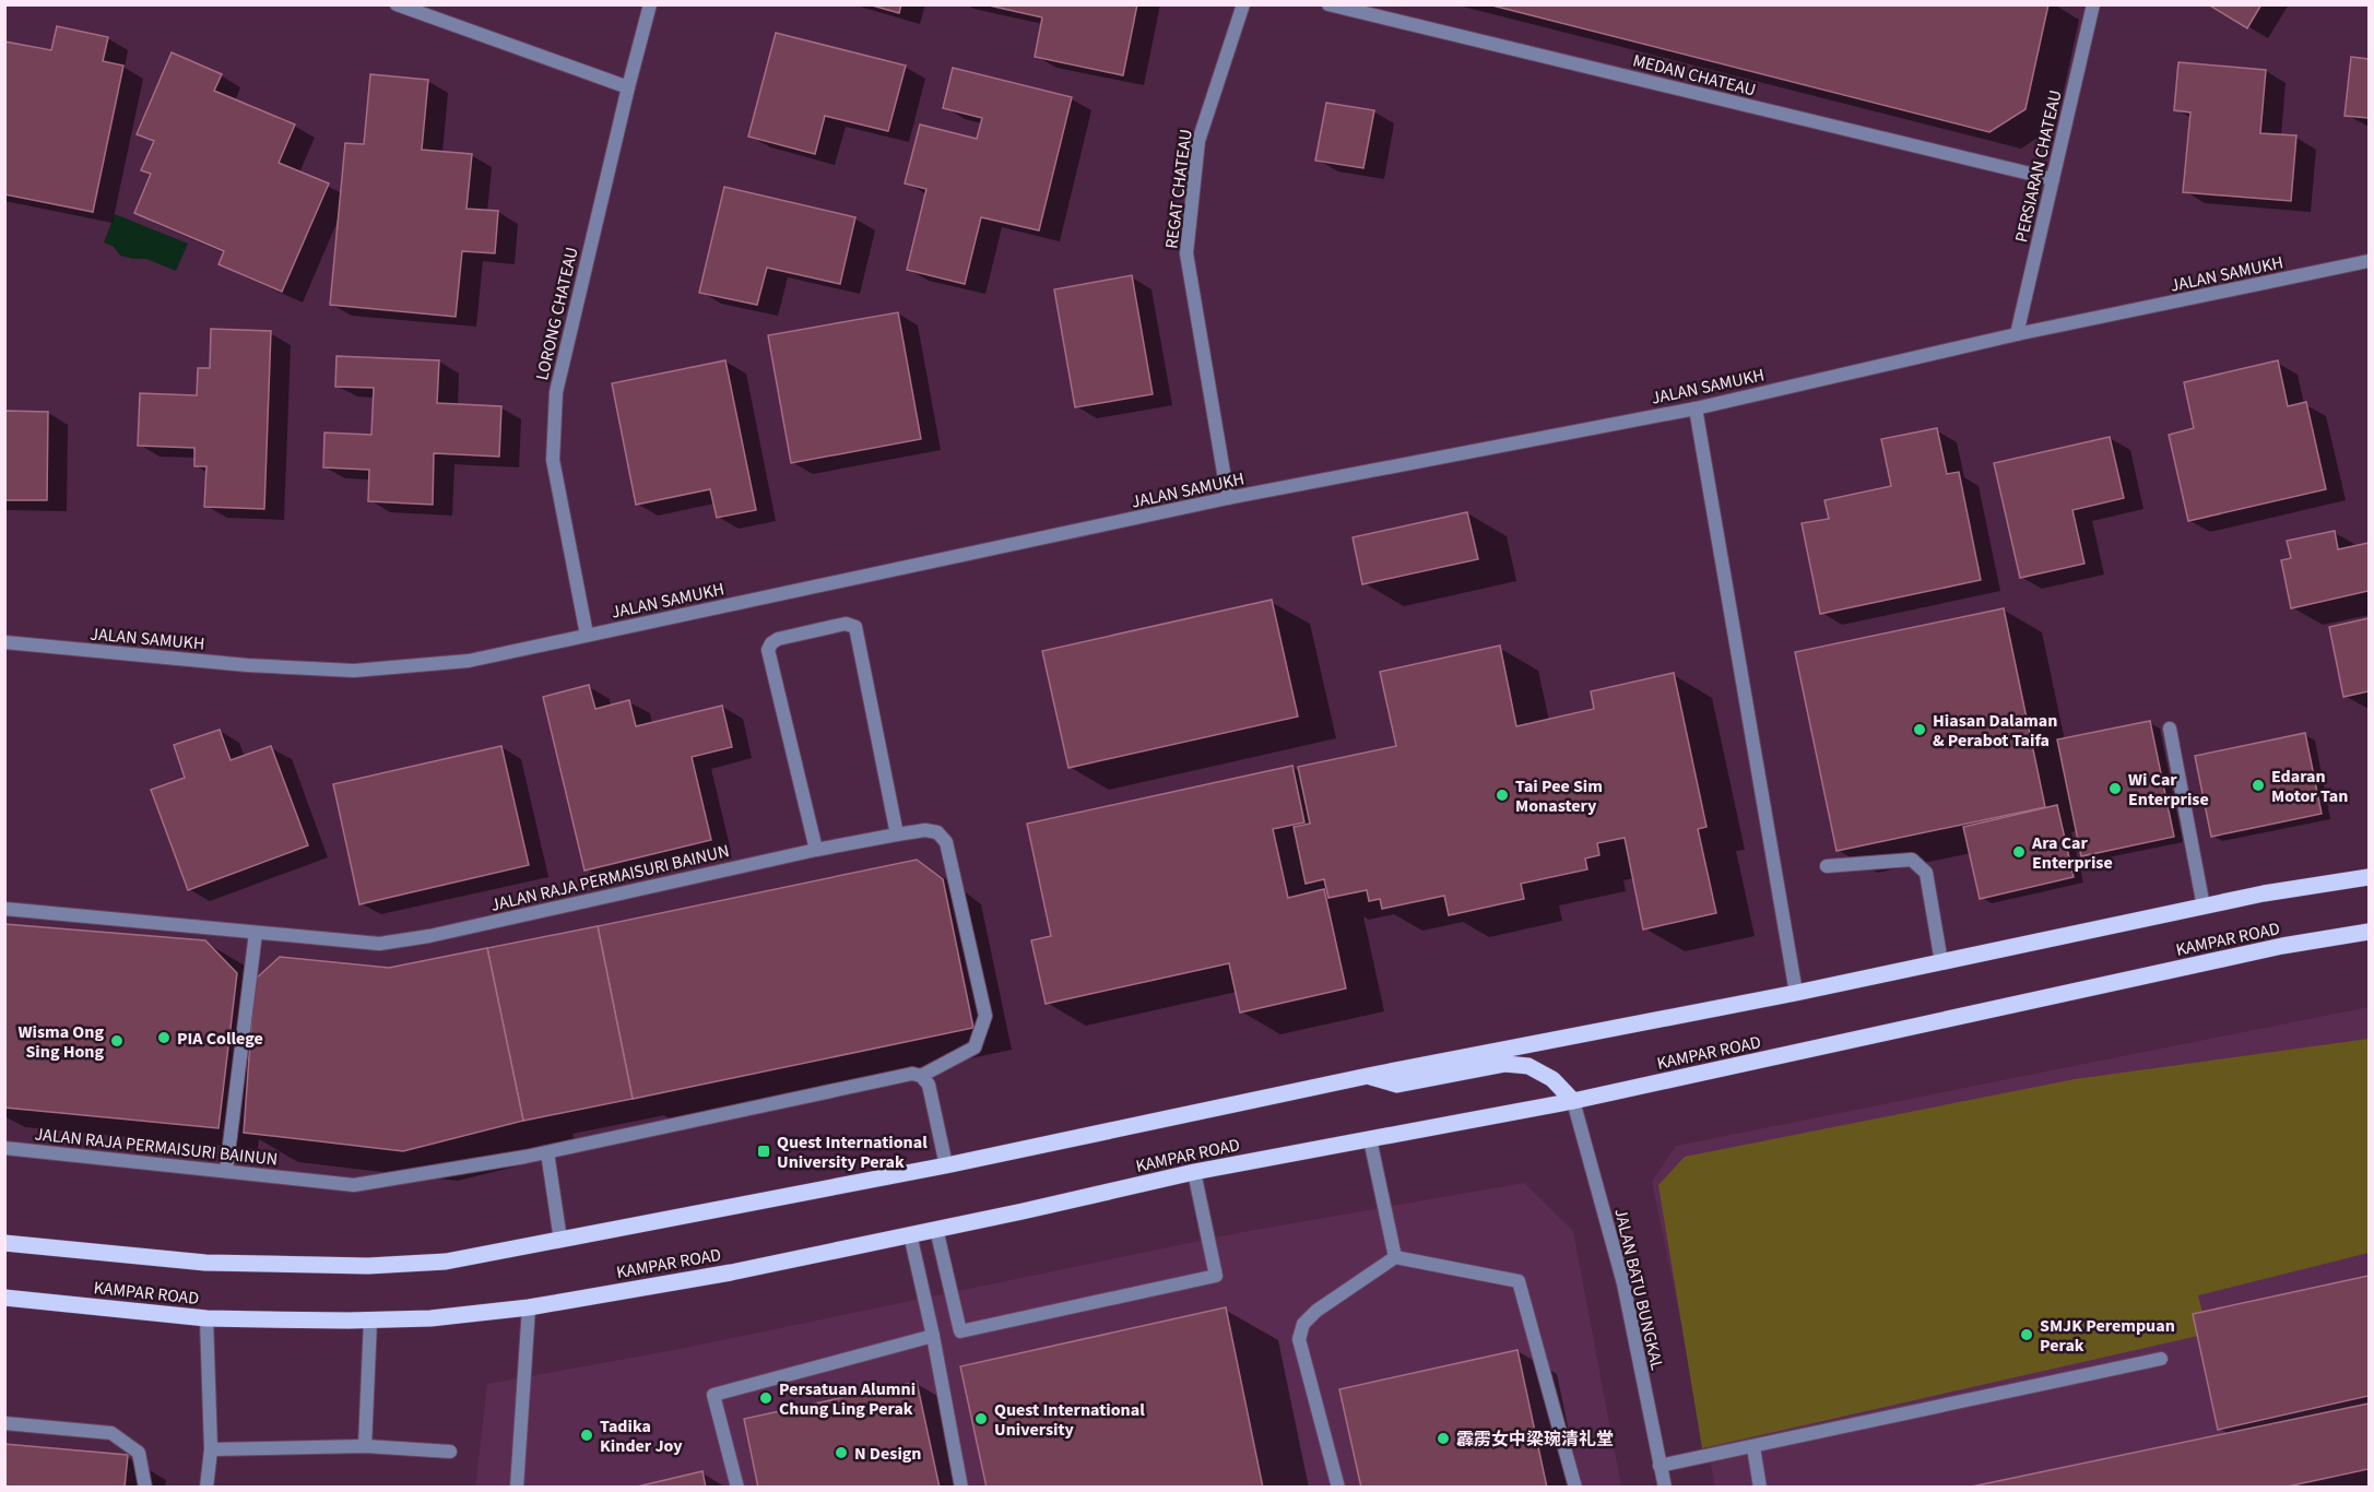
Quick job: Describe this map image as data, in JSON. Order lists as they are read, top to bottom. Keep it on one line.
{"streets":{"main road":["KAMPAR ROAD"],"street":["MEDAN CHATEAU","PERSIARAN CHATEAU","REGAT CHATEAU","JALAN SAMUKH","LORONG CHATEAU","JALAN RAJA PERMAISURI BAINUN","JALAN BATU BUNGKAL"]},"crossings":[["MEDAN CHATEAU","PERSIARAN CHATEAU"],["PERSIARAN CHATEAU","JALAN SAMUKH"],["REGAT CHATEAU","JALAN SAMUKH"],["JALAN SAMUKH","LORONG CHATEAU"],["KAMPAR ROAD","JALAN BATU BUNGKAL"]],"places":{"other":["Hiasan Dalaman & Perabot Taifa","Edaran Motor Tan","Wi Car Enterprise","Tai Pee Sim Monastery","Ara Car Enterprise","PIA College","Wisma Ong Sing Hong","SMJK Perempuan Perak","Persatuan Alumni Chung Ling Perak","Quest International University","Tadika Kinder Joy","霹雳女中梁琬清礼堂","N Design"],"transit":["Quest International University Perak"]}}
